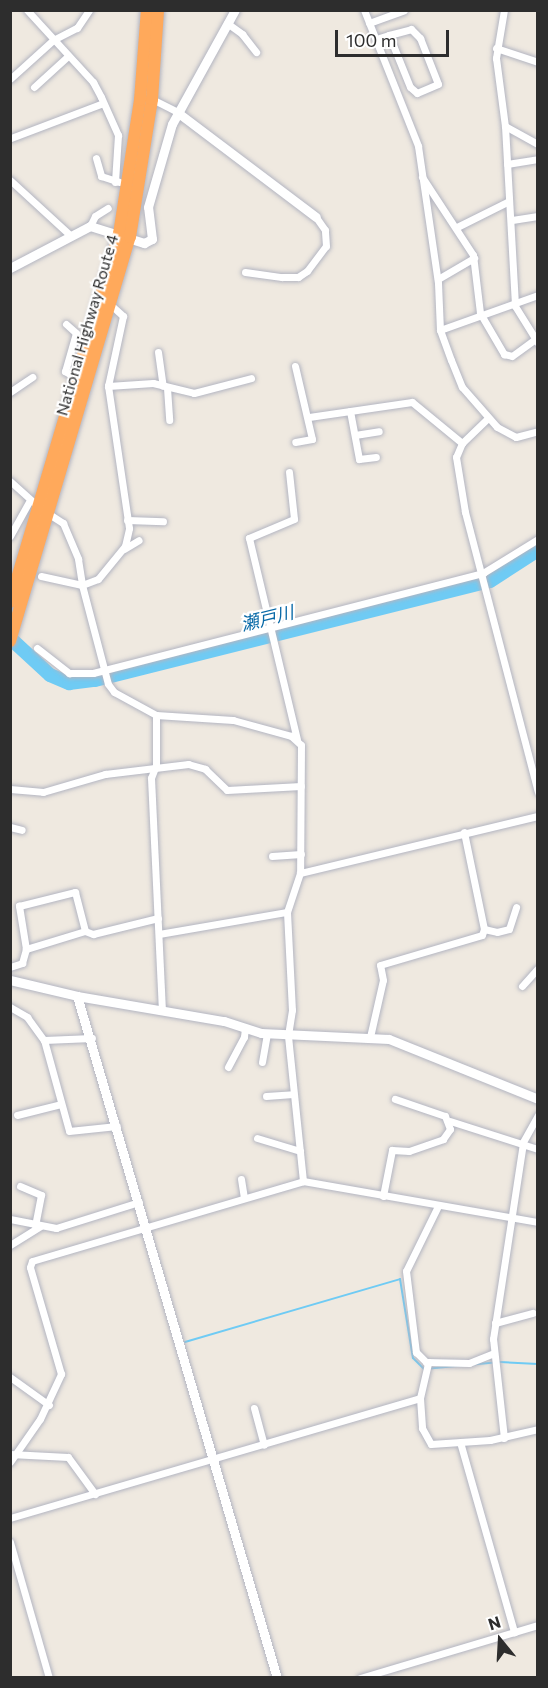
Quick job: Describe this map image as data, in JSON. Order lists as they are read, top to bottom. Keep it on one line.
{"streets":{"highway":["National Highway Route 4"]},"water":["瀬戸川"],"scale_bar":"100 m","north":"top"}
